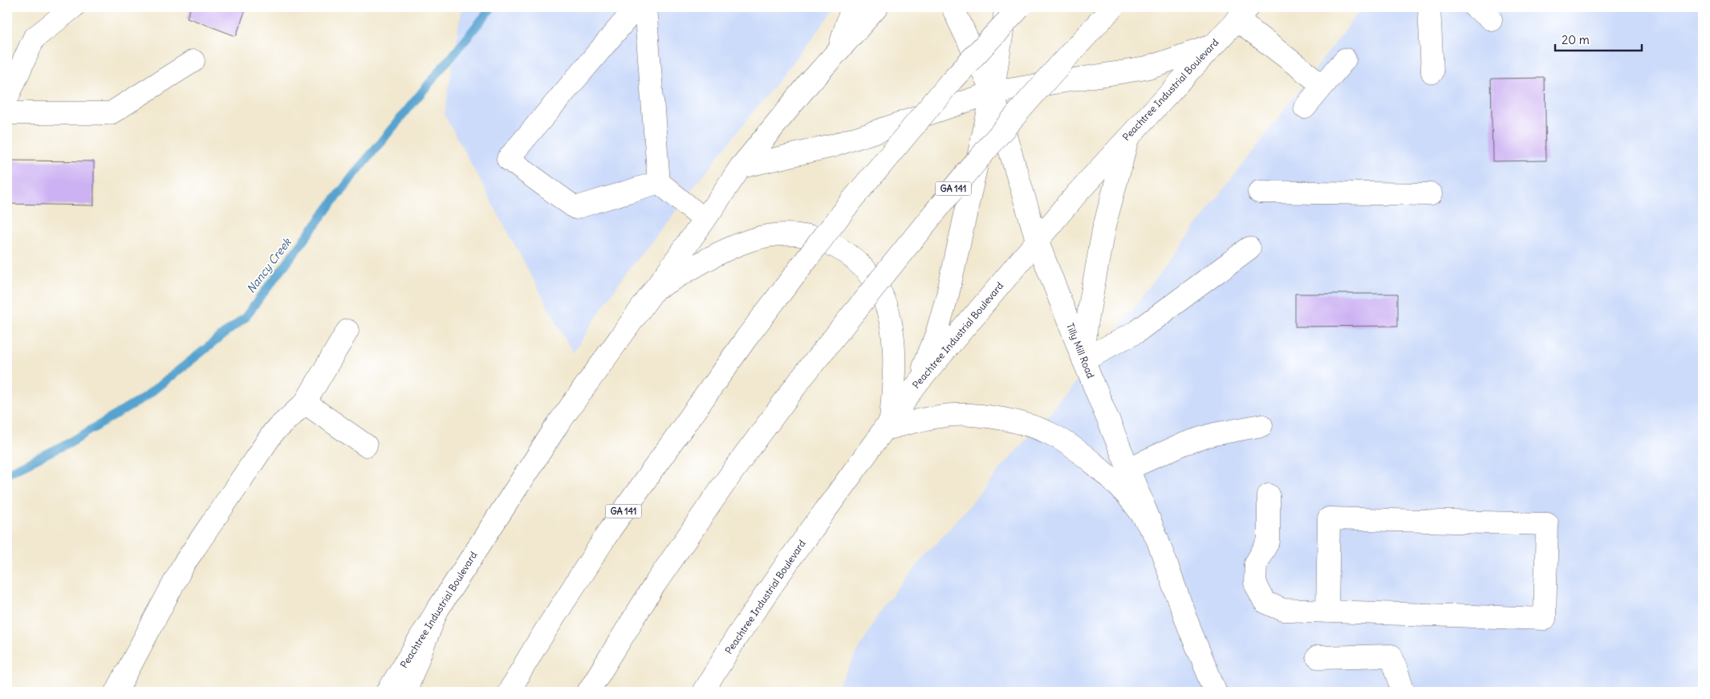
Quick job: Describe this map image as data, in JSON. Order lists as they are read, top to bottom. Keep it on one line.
{"streets":{"main road":["Peachtree Industrial Boulevard","GA 141","Tilly Mill Road"]},"crossings":[["Peachtree Industrial Boulevard","Tilly Mill Road"]],"water":["Nancy Creek"],"scale_bar":"20 m"}
